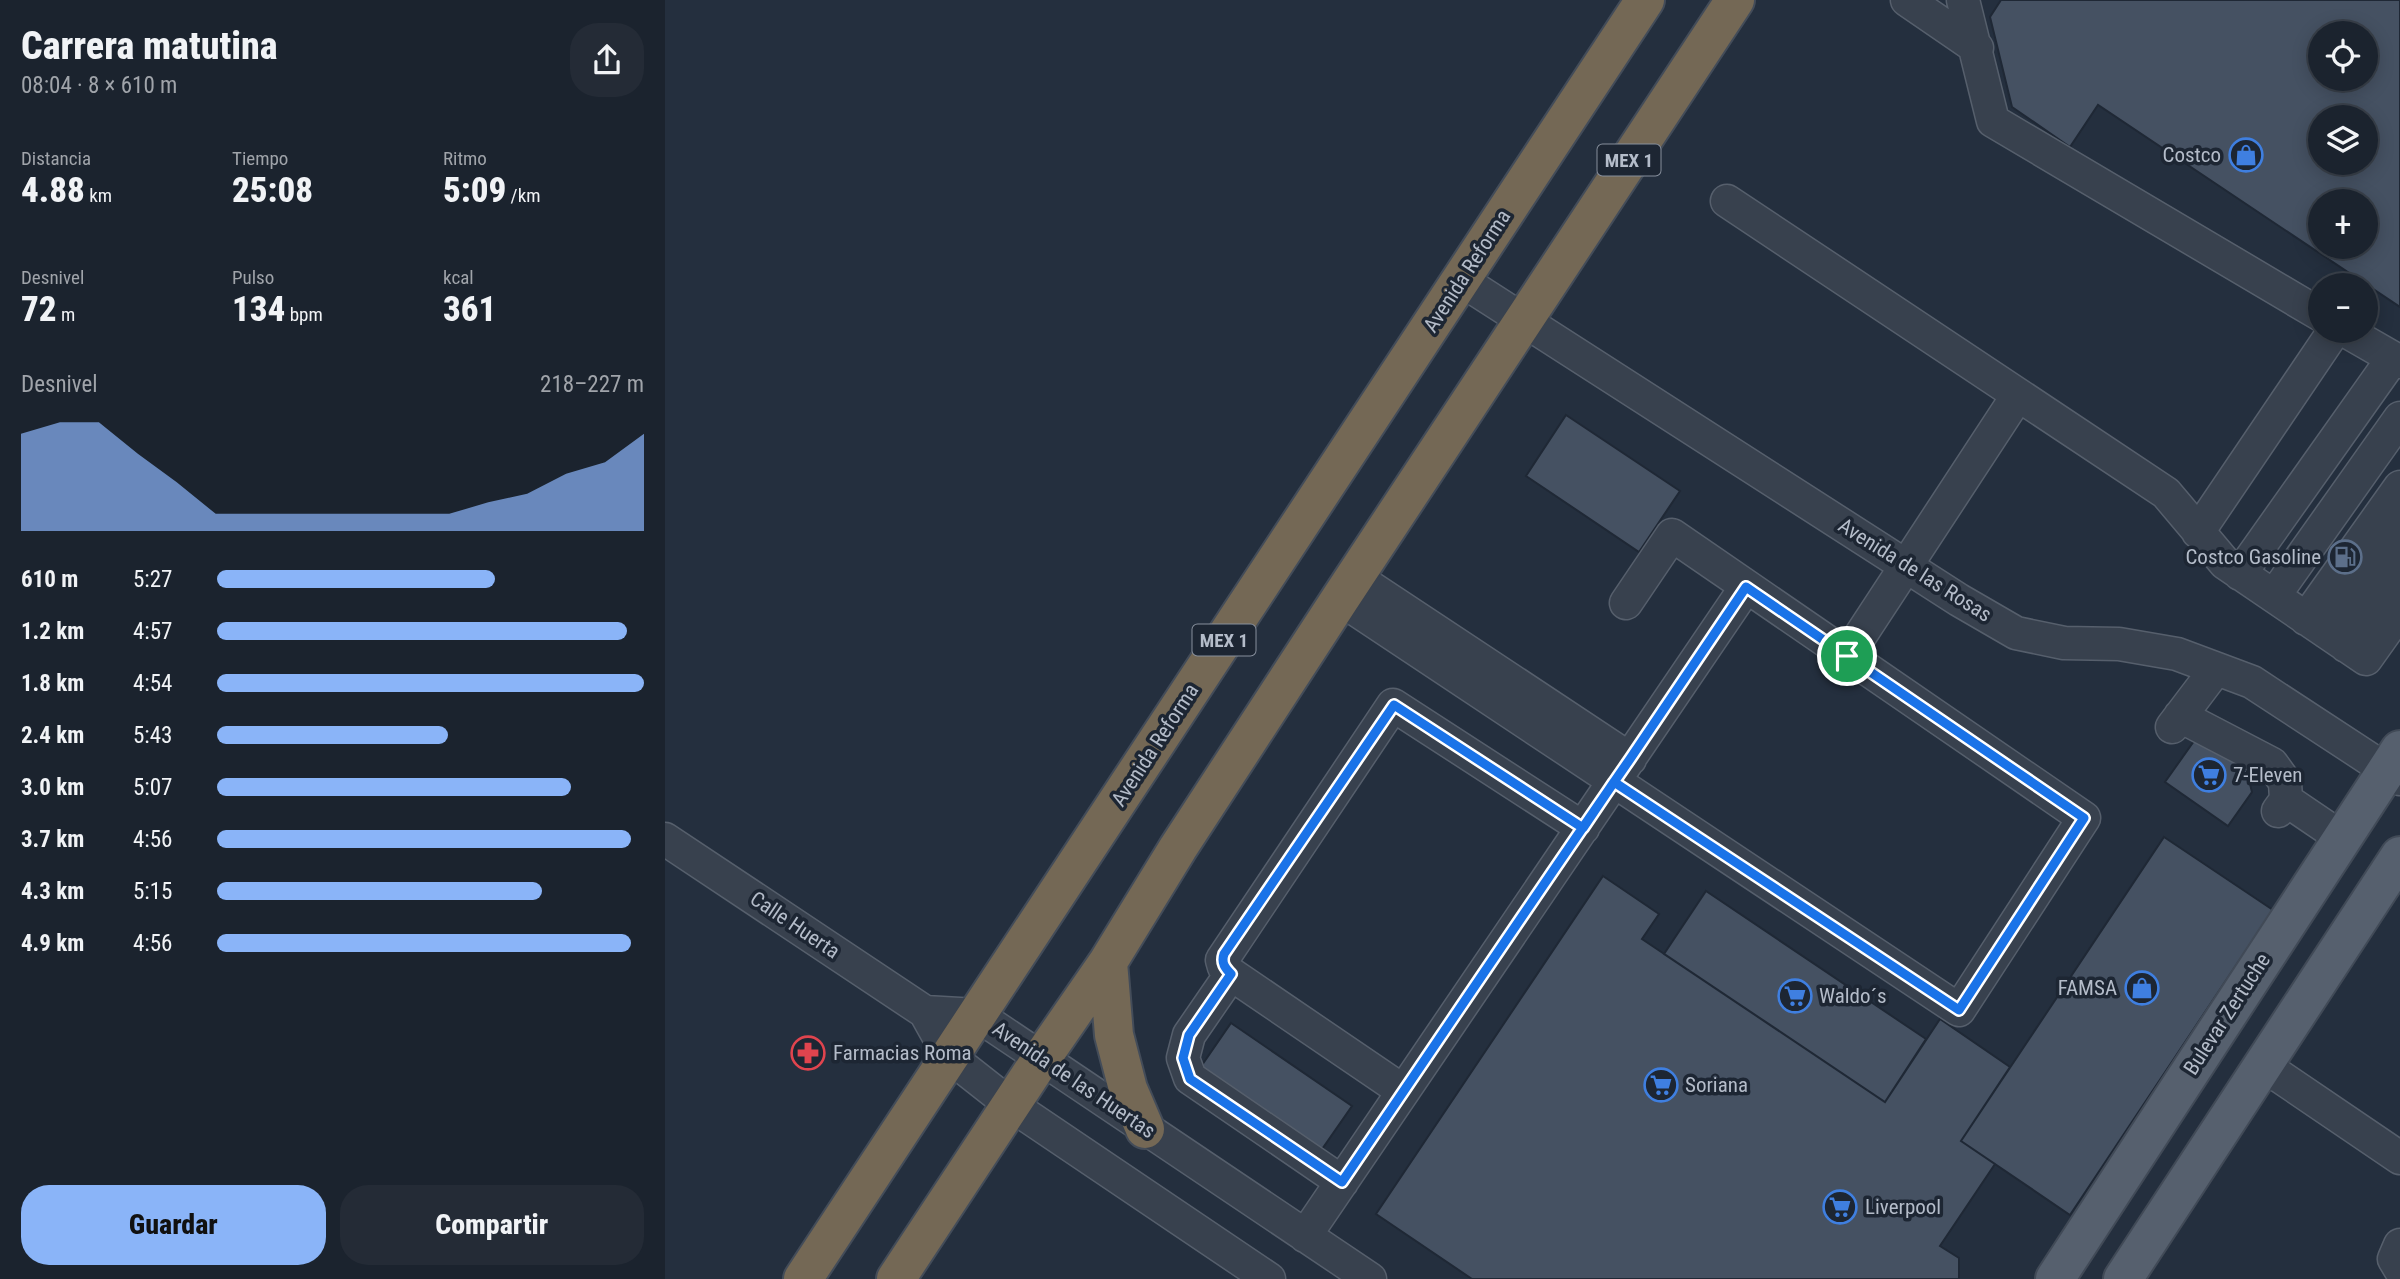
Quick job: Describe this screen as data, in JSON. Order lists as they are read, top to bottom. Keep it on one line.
{"streets":{"highway":["MEX 1","Avenida Reforma"],"main road":["Bulevar Zertuche"],"street":["Avenida de las Rosas","Calle Huerta","Avenida de las Huertas"]},"crossings":[["MEX 1","Avenida de las Rosas"],["MEX 1","Avenida de las Huertas"],["Avenida Reforma","Avenida de las Rosas"],["Avenida Reforma","Avenida de las Huertas"],["Avenida de las Rosas","Bulevar Zertuche"],["Calle Huerta","Avenida de las Huertas"]],"places":{"shop":["Costco","FAMSA"],"fuel station":["Costco Gasoline"],"supermarket":["7-Eleven","Waldo´s","Soriana","Liverpool"],"pharmacy":["Farmacias Roma"]},"page":{"heading":["Carrera matutina","08:04 · 8 × 610 m"],"map_buttons":["+","−"],"stats":[["Distancia","4.88 km"],["Tiempo","25:08"],["Ritmo","5:09 /km"],["Desnivel","72 m"],["Pulso","134 bpm"],["kcal","361"]],"chart":["Desnivel","218–227 m"],"list":[{"name":"610 m","note":"5:27"},{"name":"1.2 km","note":"4:57"},{"name":"1.8 km","note":"4:54"},{"name":"2.4 km","note":"5:43"},{"name":"3.0 km","note":"5:07"},{"name":"3.7 km","note":"4:56"},{"name":"4.3 km","note":"5:15"},{"name":"4.9 km","note":"4:56"}],"buttons":["Guardar","Compartir"]}}
